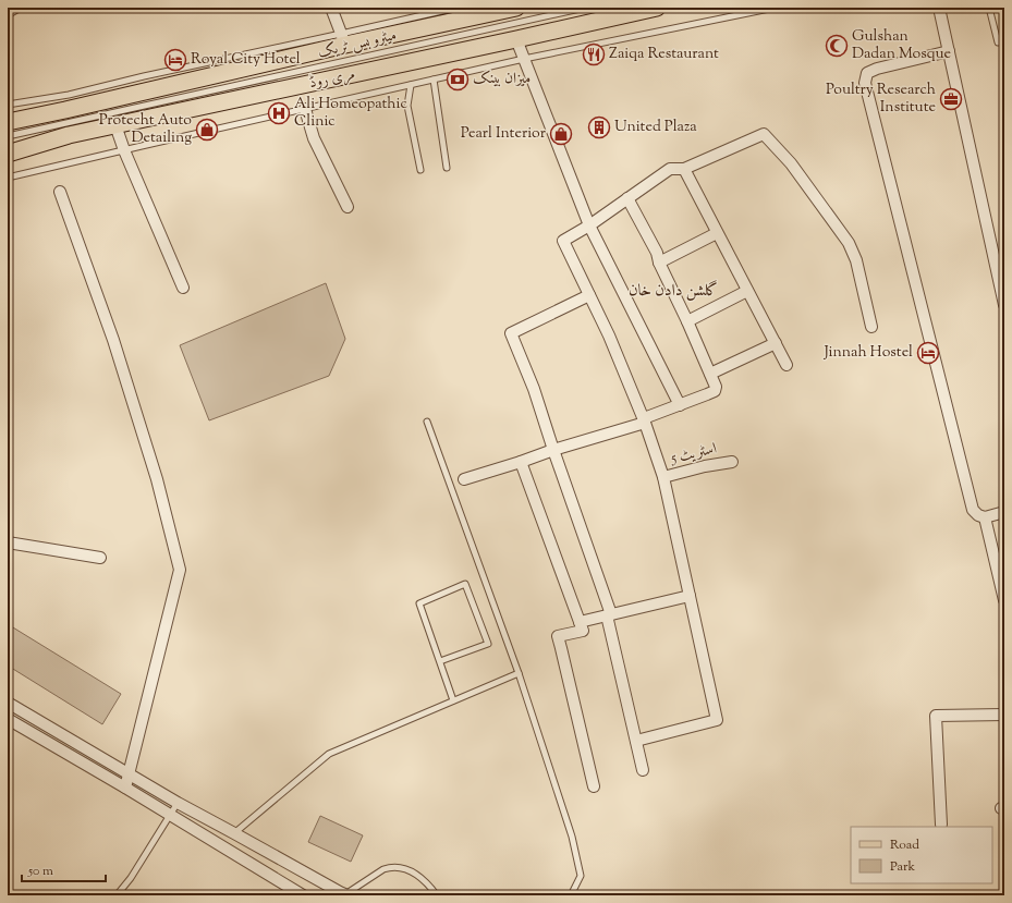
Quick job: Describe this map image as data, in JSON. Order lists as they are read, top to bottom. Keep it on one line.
{"streets":{"main road":["مری روڈ"],"street":["اسٹریٹ 5"],"lane":["میٹرو بس ٹریک"]},"districts":["گلشن دادن خان"],"places":{"mosque":["Gulshan Dadan Mosque"],"restaurant":["Zaiqa Restaurant"],"hotel":["Royal City Hotel","Jinnah Hostel"],"bank":["میزان بینک"],"office":["Poultry Research Institute"],"hospital":["Ali Homeopathic Clinic"],"building":["United Plaza"],"shop":["Protecht Auto Detailing","Pearl Interior"]},"legend":["Road","Park"],"scale_bar":"50 m"}
